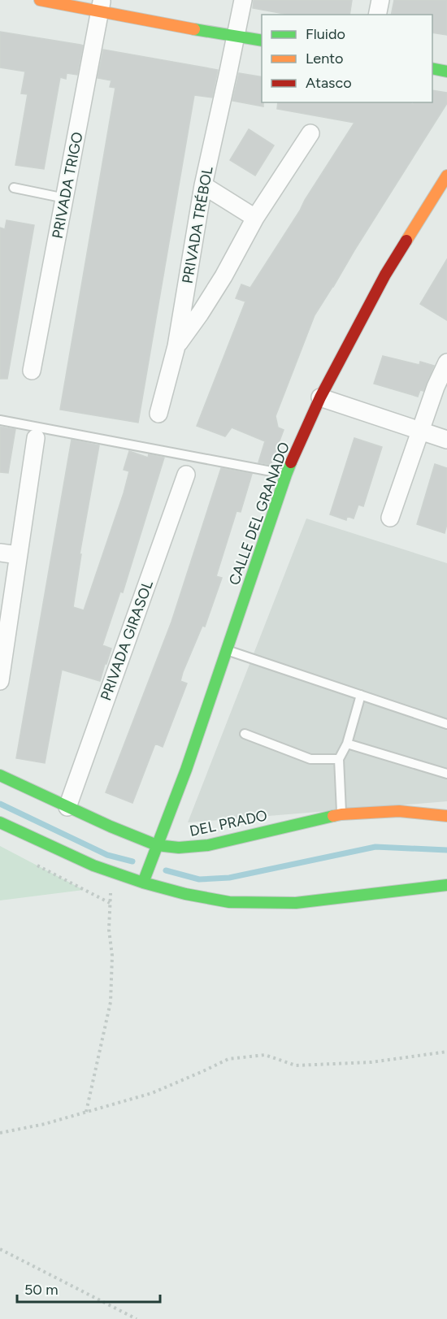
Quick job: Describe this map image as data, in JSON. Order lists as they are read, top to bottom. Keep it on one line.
{"streets":{"main road":["CALLE DEL GRANADO","DEL PRADO"],"street":["PRIVADA TRIGO","PRIVADA TRÉBOL","PRIVADA GIRASOL"]},"crossings":[["CALLE DEL GRANADO","DEL PRADO"],["PRIVADA GIRASOL","DEL PRADO"]],"legend":["Fluido","Lento","Atasco"],"scale_bar":"50 m"}
